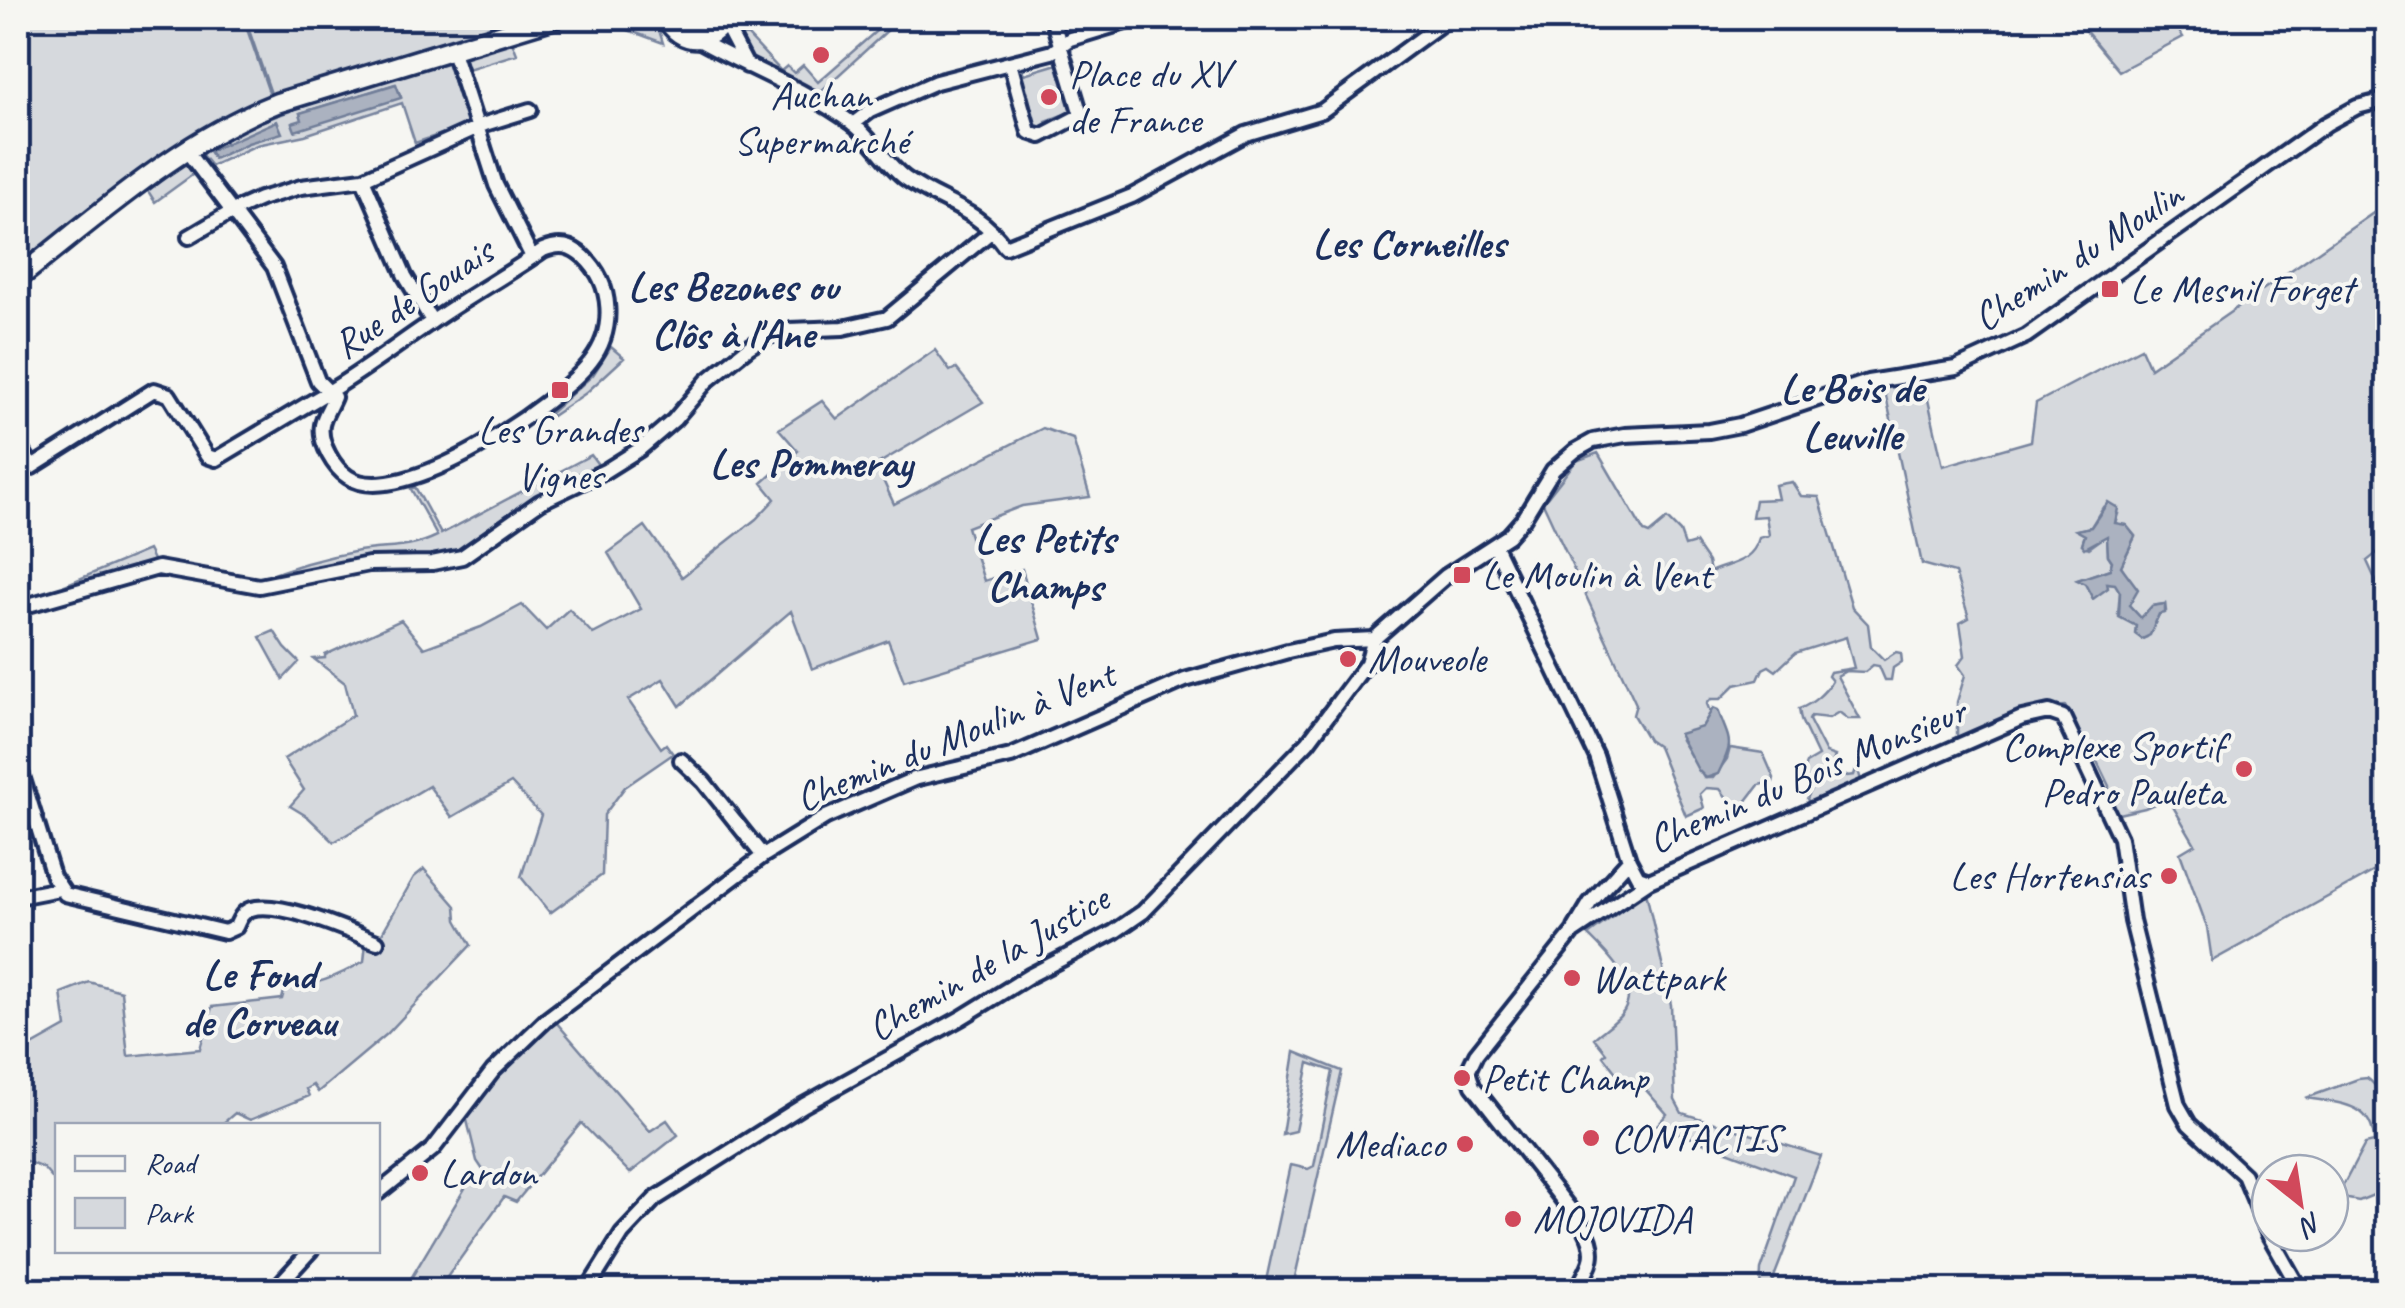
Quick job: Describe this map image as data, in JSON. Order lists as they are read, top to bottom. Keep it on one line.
{"streets":{"street":["Chemin du Moulin","Rue de Gouais","Chemin du Moulin à Vent","Chemin du Bois Monsieur","Chemin de la Justice"]},"crossings":[["Chemin du Moulin à Vent","Chemin de la Justice"]],"districts":["Les Corneilles","Les Bezones ou Clôs à l'Ane","Le Bois de Leuville","Les Pommeray","Les Petits Champs","Le Fond de Corveau"],"places":{"other":["Auchan Supermarché","Place du XV de France","Mouveole","Complexe Sportif Pedro Pauleta","Les Hortensias","Wattpark","Petit Champ","CONTACTIS","Mediaco","Lardon","MOJOVIDA"],"transit":["Le Mesnil Forget","Les Grandes Vignes","Le Moulin à Vent"]},"legend":["Road","Park"],"north":"bottom right"}
